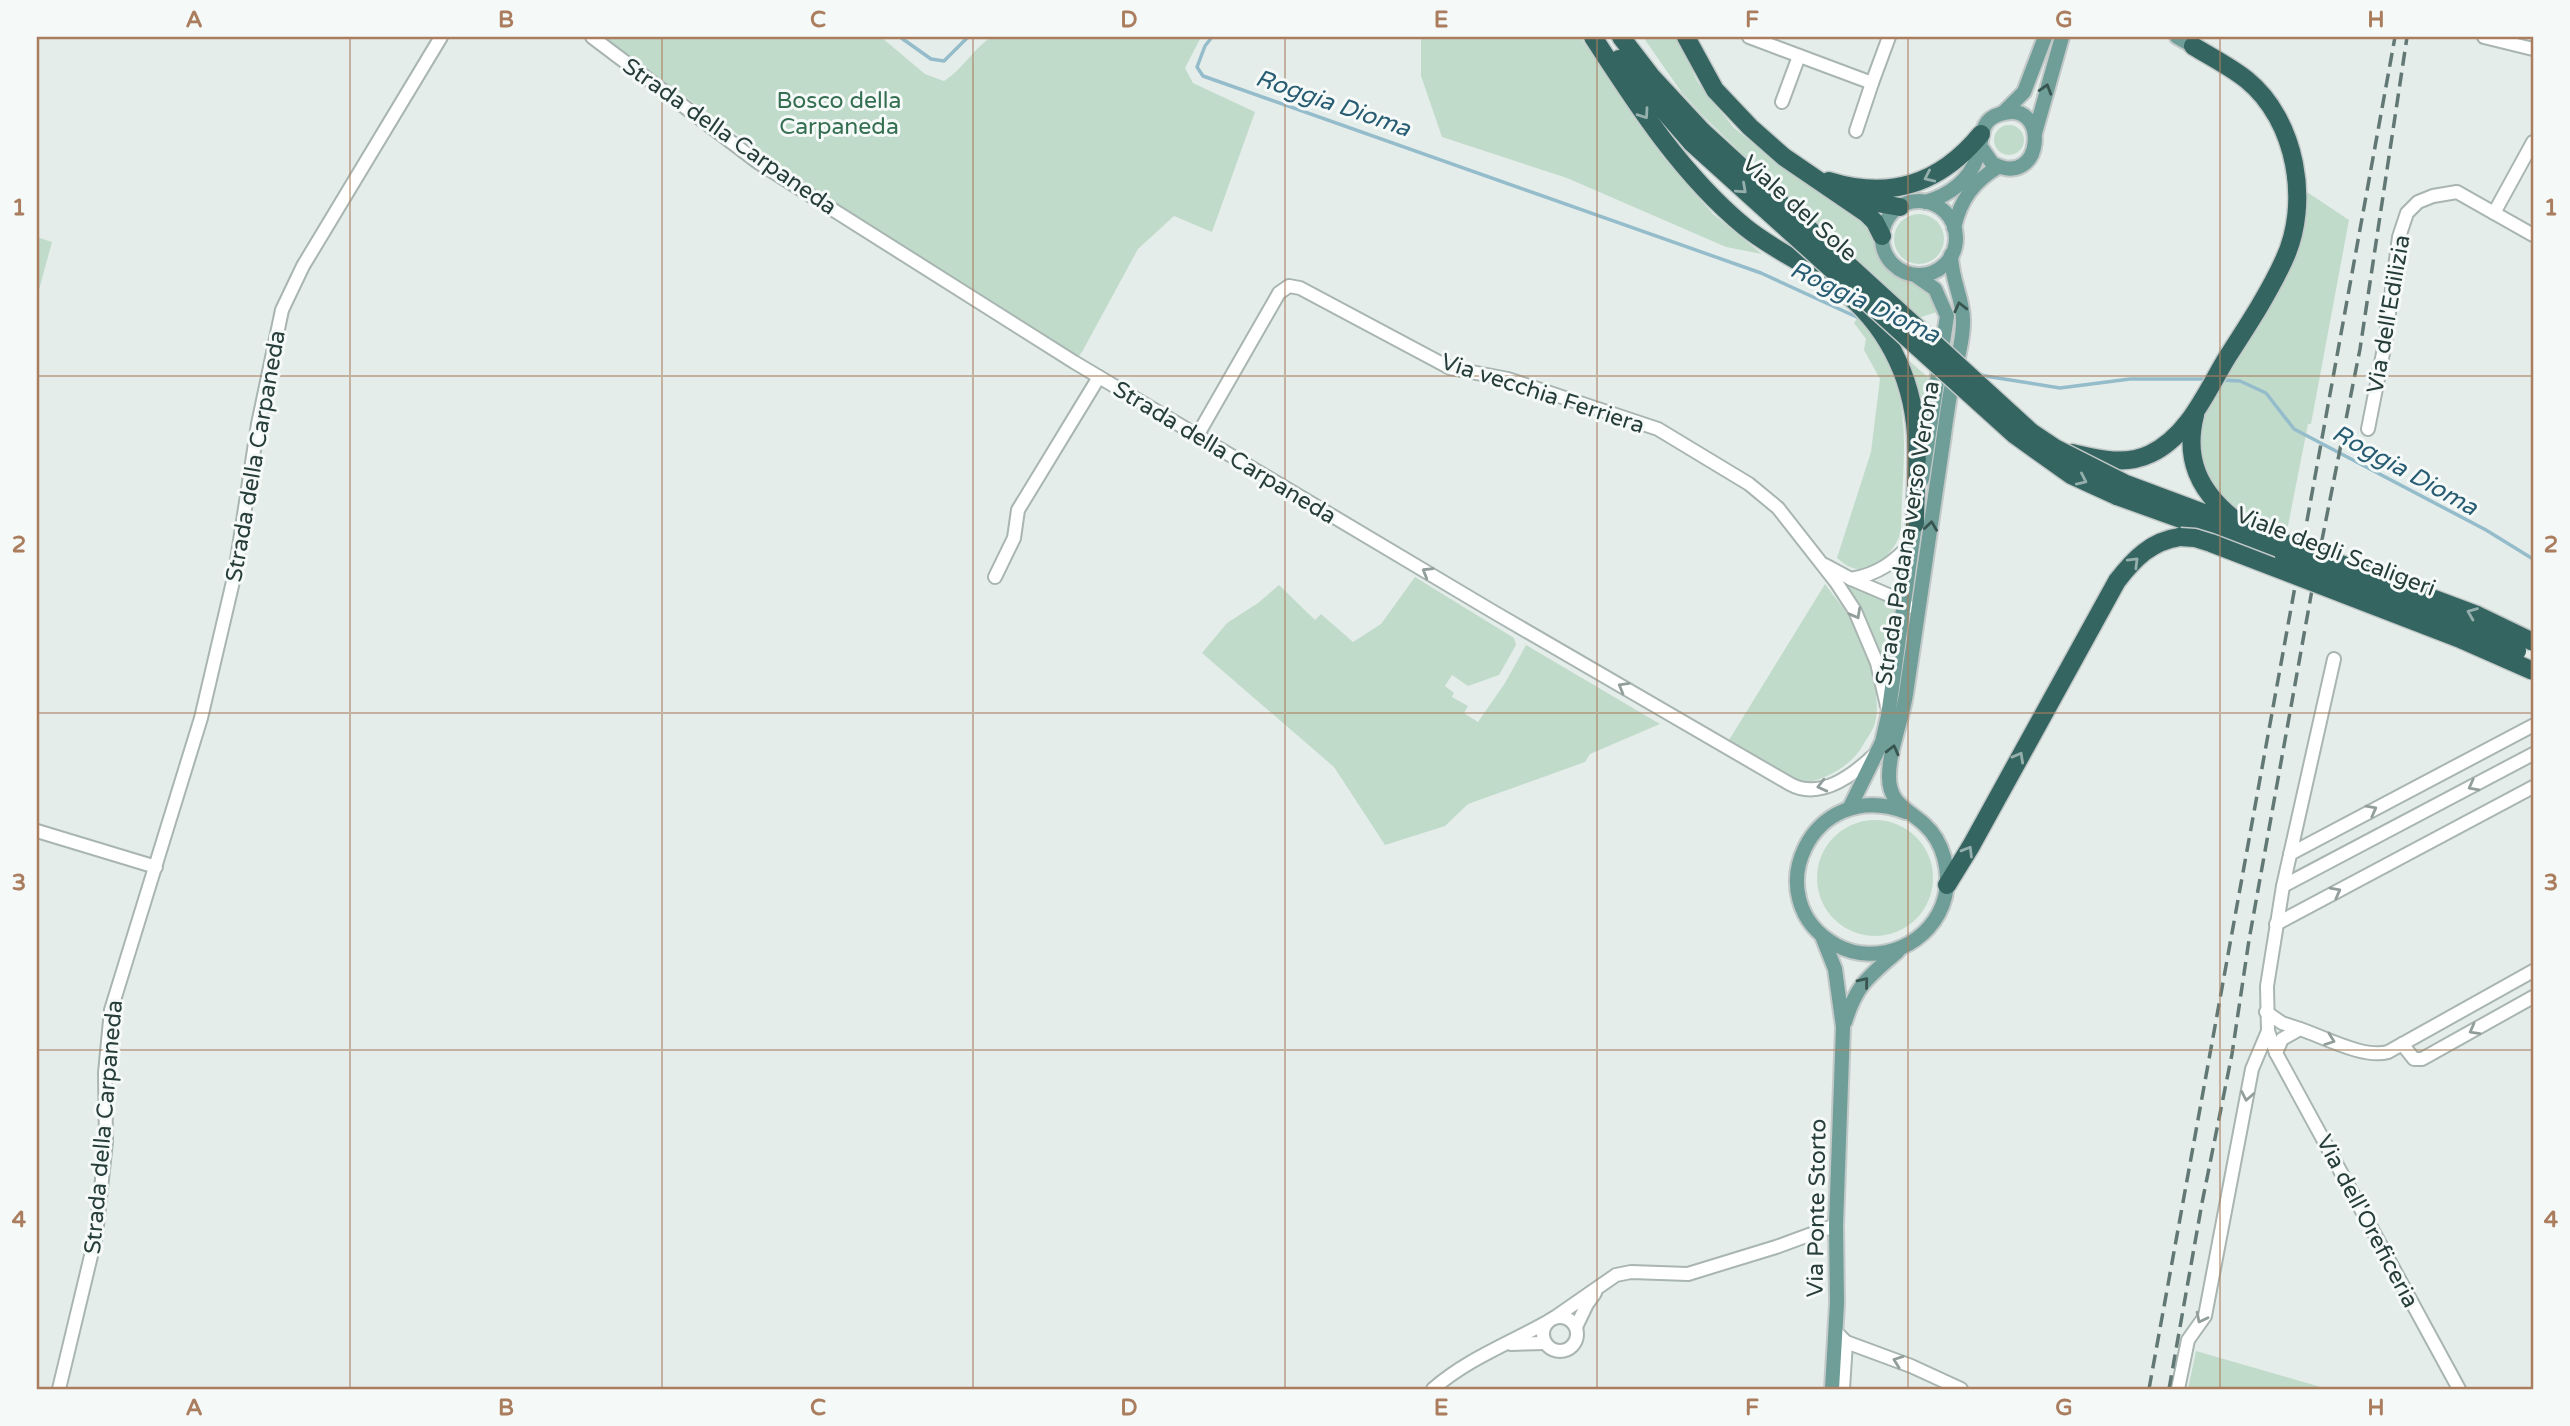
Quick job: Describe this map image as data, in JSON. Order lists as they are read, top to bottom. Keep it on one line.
{"streets":{"highway":["Viale del Sole","Viale degli Scaligeri"],"main road":["Strada Padana verso Verona","Via Ponte Storto"],"street":["Strada della Carpaneda","Via dell'Edilizia","Via vecchia Ferriera","Via dell'Oreficeria"]},"crossings":[["Strada della Carpaneda","Via vecchia Ferriera"],["Strada della Carpaneda","Strada Padana verso Verona"],["Viale del Sole","Viale degli Scaligeri"],["Via vecchia Ferriera","Strada Padana verso Verona"],["Strada Padana verso Verona","Via Ponte Storto"]],"water":["Roggia Dioma"],"parks":["Bosco della Carpaneda"],"grid":{"columns":["A","B","C","D","E","F","G","H"],"rows":["1","2","3","4"]}}
